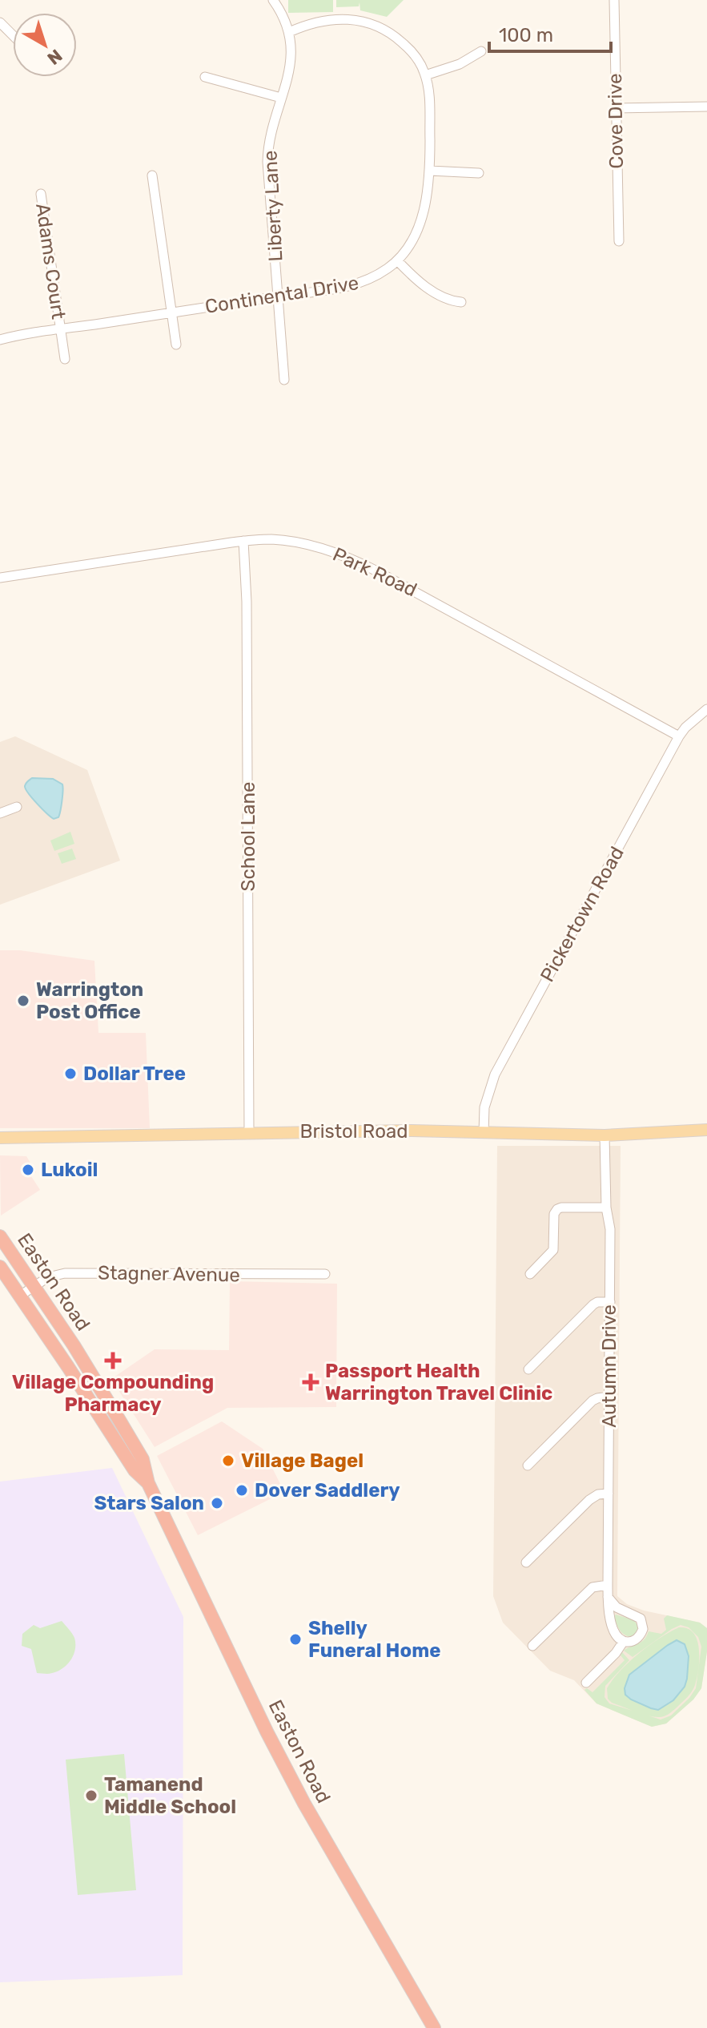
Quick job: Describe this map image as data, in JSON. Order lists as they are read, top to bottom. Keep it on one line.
{"streets":{"highway":["Easton Road"],"main road":["Bristol Road"],"street":["Cove Drive","Liberty Lane","Adams Court","Continental Drive","Park Road","School Lane","Pickertown Road","Stagner Avenue","Autumn Drive"]},"crossings":[["Liberty Lane","Continental Drive"],["Adams Court","Continental Drive"],["Park Road","School Lane"],["Park Road","Pickertown Road"],["School Lane","Bristol Road"],["Pickertown Road","Bristol Road"],["Bristol Road","Autumn Drive"],["Stagner Avenue","Easton Road"]],"places":{"other":["Warrington Post Office","Dollar Tree","Lukoil","Village Bagel","Dover Saddlery","Stars Salon","Shelly Funeral Home","Tamanend Middle School"],"health":["Village Compounding Pharmacy","Passport Health Warrington Travel Clinic"]},"scale_bar":"100 m","north":"bottom right"}
